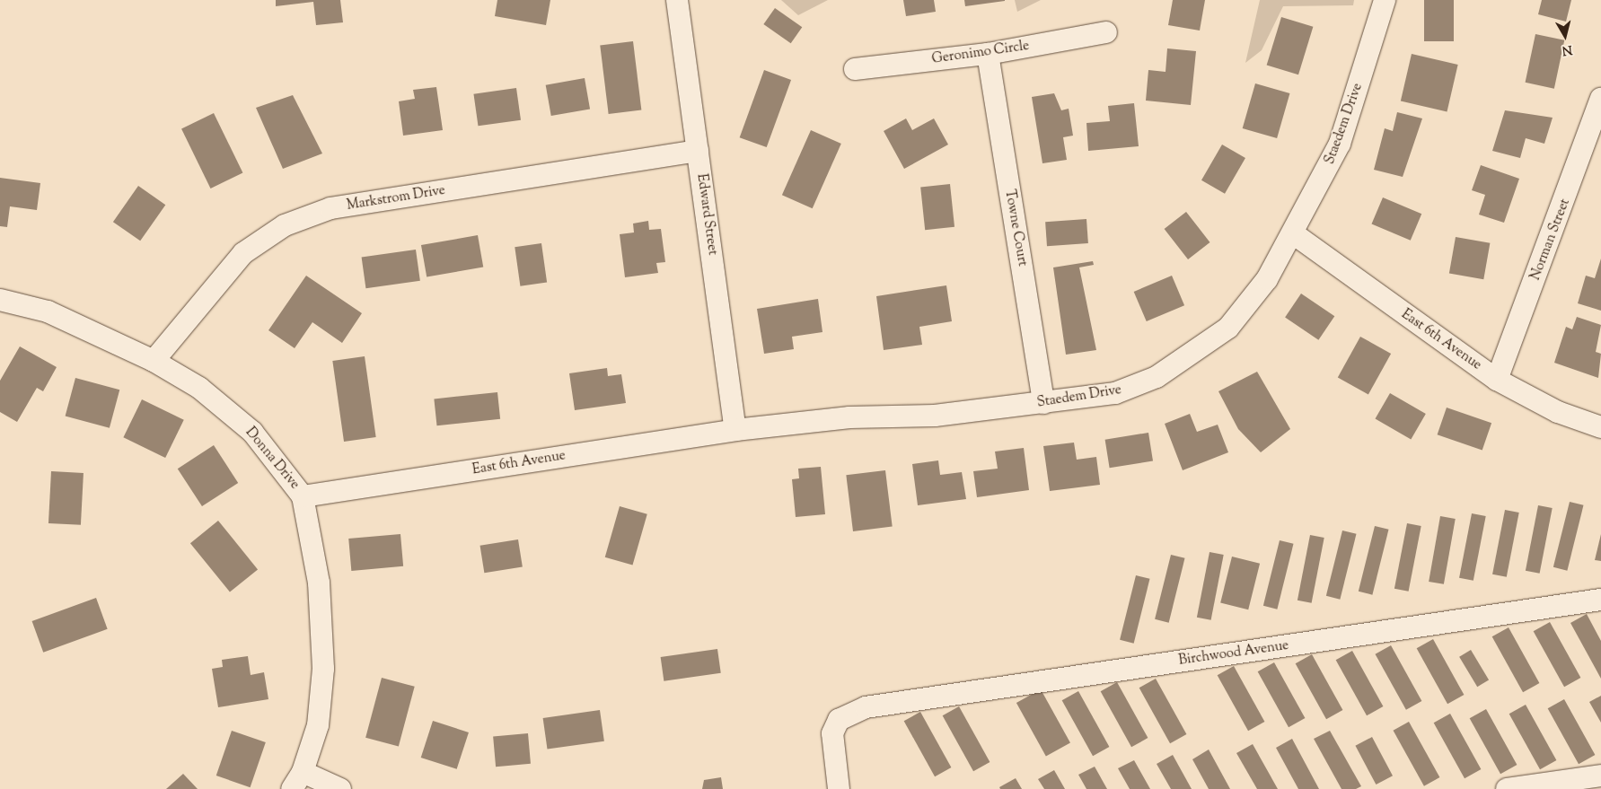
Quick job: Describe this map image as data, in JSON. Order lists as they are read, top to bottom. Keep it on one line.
{"streets":{"street":["Geronimo Circle","Staedem Drive","Markstrom Drive","Edward Street","Towne Court","Norman Street","East 6th Avenue","Donna Drive","Birchwood Avenue"]},"crossings":[["Geronimo Circle","Towne Court"],["Staedem Drive","Edward Street"],["Staedem Drive","Towne Court"],["Staedem Drive","East 6th Avenue"],["Markstrom Drive","Edward Street"],["Markstrom Drive","Donna Drive"],["Edward Street","East 6th Avenue"],["Norman Street","East 6th Avenue"],["East 6th Avenue","Donna Drive"]],"north":"bottom"}
